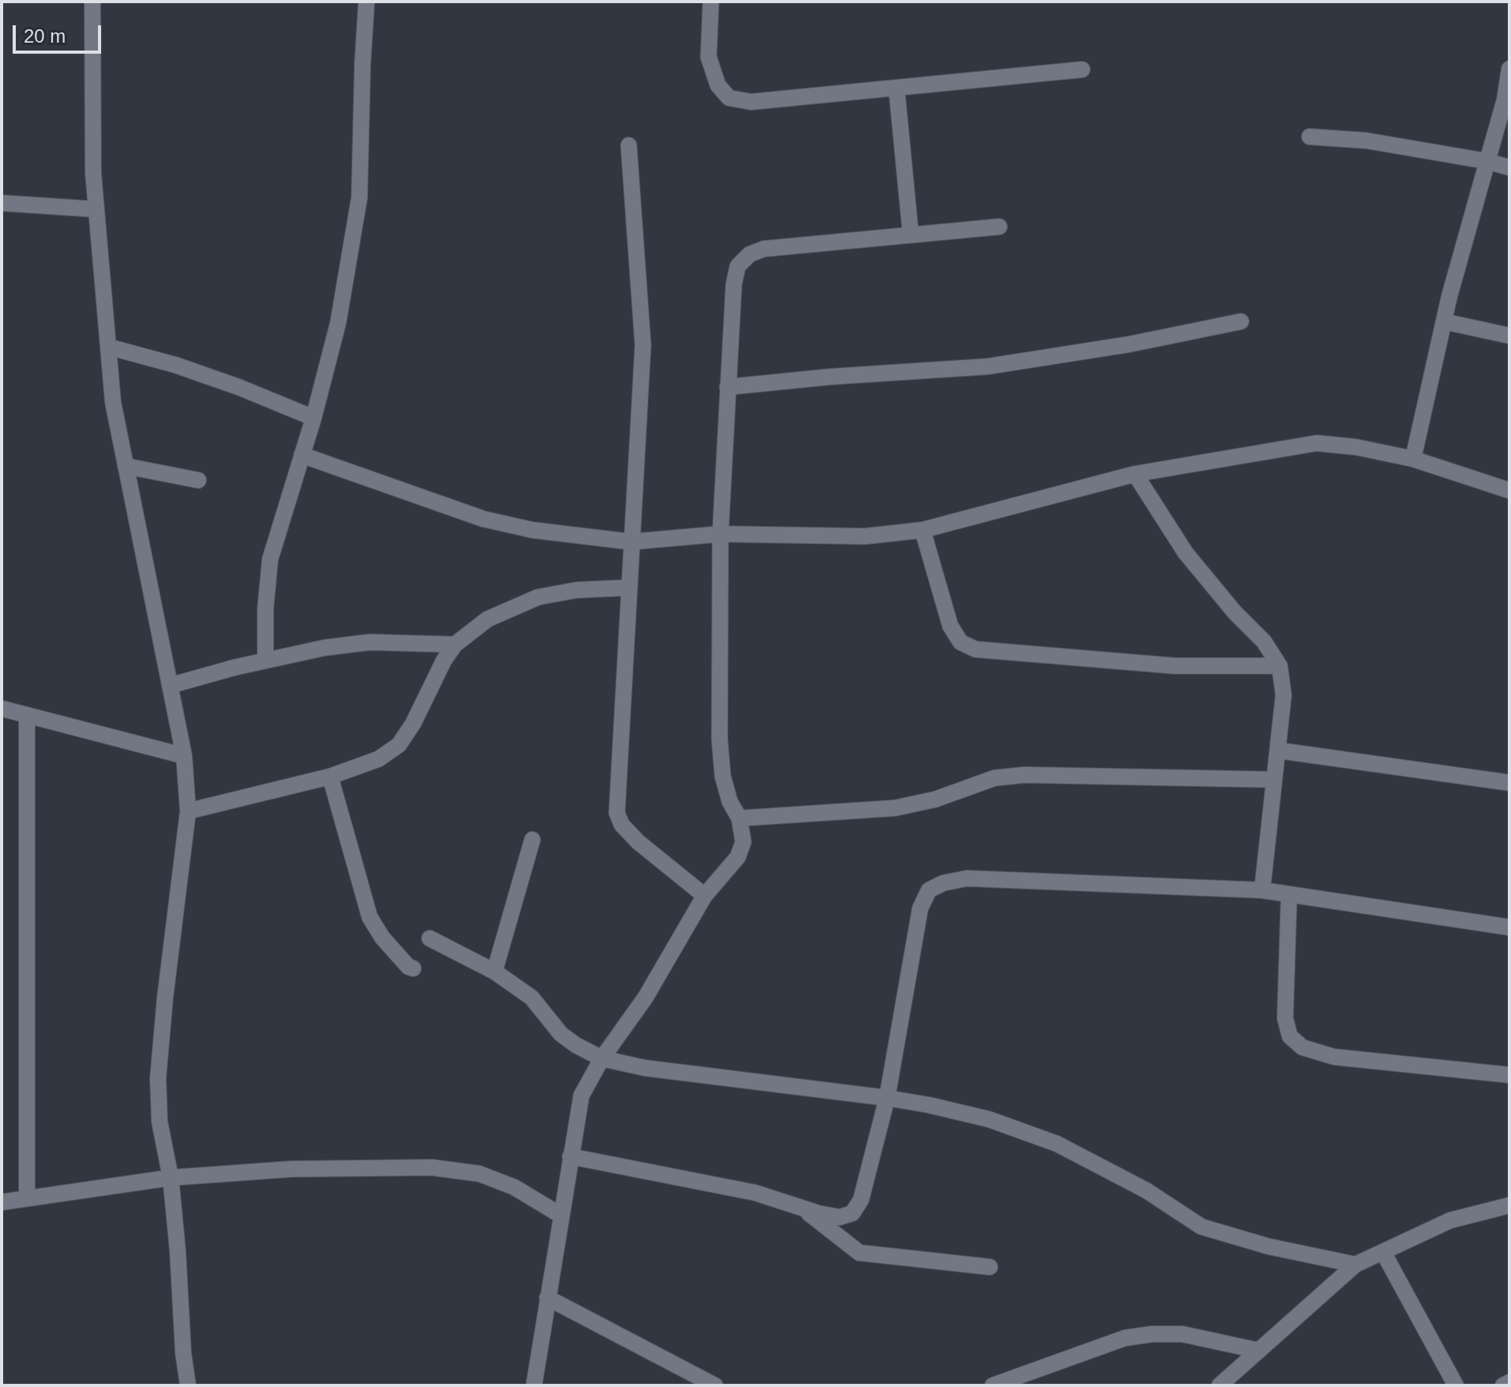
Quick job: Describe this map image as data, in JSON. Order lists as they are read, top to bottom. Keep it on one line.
{"scale_bar":"20 m"}
